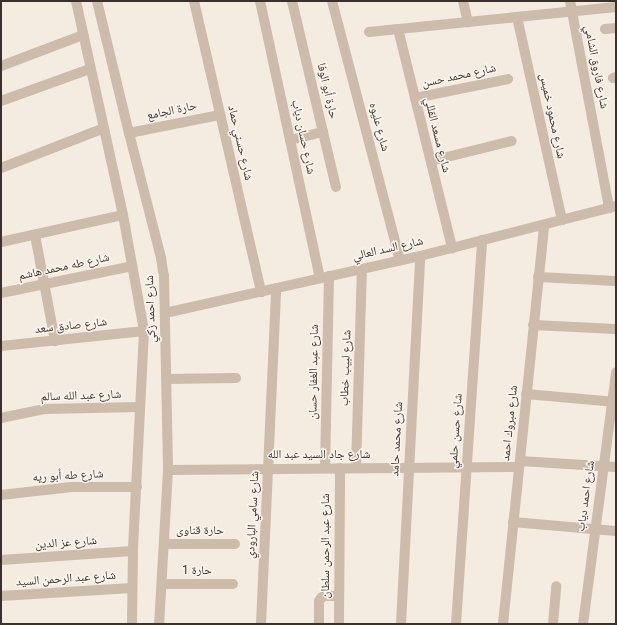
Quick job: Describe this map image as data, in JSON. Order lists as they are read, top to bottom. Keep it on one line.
{"streets":{"street":["شارع فاروق الشامي","شارع محمد حسن","حارة أبو الوفا","حارة الجامع","شارع محمود خميس","شارع عليوه","شارع مسعد القللي","شارع حسان دياب","شارع حسني حماد","شارع السد العالي","شارع طه محمد هاشم","شارع احمد زكي","شارع صادق سعد","شارع لبيب خطاب","شارع عبد الغفار حسان","شارع عبد الله سالم","شارع مبروك احمد","شارع حسن حلمي","شارع محمد حامد","شارع جاد السيد عبد الله","شارع طه أبو ريه","شارع احمد دياب","شارع سامي البارودي","حارة قناوى","شارع عز الدين","شارع عبد الرحمن سلطان","حارة 1","شارع عبد الرحمن السيد"]},"crossings":[["شارع فاروق الشامي","شارع السد العالي"],["شارع محمد حسن","شارع مسعد القللي"],["حارة الجامع","شارع حسني حماد"],["حارة الجامع","شارع احمد زكي"],["شارع محمود خميس","شارع السد العالي"],["شارع عليوه","شارع السد العالي"],["شارع مسعد القللي","شارع السد العالي"],["شارع حسان دياب","شارع السد العالي"],["شارع حسان دياب","شارع عبد الغفار حسان"],["شارع حسني حماد","شارع السد العالي"],["شارع السد العالي","شارع احمد زكي"],["شارع السد العالي","شارع لبيب خطاب"],["شارع السد العالي","شارع عبد الغفار حسان"],["شارع السد العالي","شارع مبروك احمد"],["شارع السد العالي","شارع حسن حلمي"],["شارع السد العالي","شارع محمد حامد"],["شارع السد العالي","شارع سامي البارودي"],["شارع طه محمد هاشم","شارع احمد زكي"],["شارع احمد زكي","شارع صادق سعد"],["شارع احمد زكي","شارع عبد الله سالم"],["شارع احمد زكي","شارع جاد السيد عبد الله"],["شارع احمد زكي","شارع طه أبو ريه"],["شارع احمد زكي","حارة قناوى"],["شارع احمد زكي","شارع عز الدين"],["شارع احمد زكي","حارة 1"],["شارع احمد زكي","شارع عبد الرحمن السيد"],["شارع لبيب خطاب","شارع جاد السيد عبد الله"],["شارع عبد الغفار حسان","شارع جاد السيد عبد الله"],["شارع مبروك احمد","شارع جاد السيد عبد الله"],["شارع حسن حلمي","شارع جاد السيد عبد الله"],["شارع محمد حامد","شارع جاد السيد عبد الله"],["شارع جاد السيد عبد الله","شارع احمد دياب"],["شارع جاد السيد عبد الله","شارع سامي البارودي"],["شارع جاد السيد عبد الله","شارع عبد الرحمن سلطان"]]}
